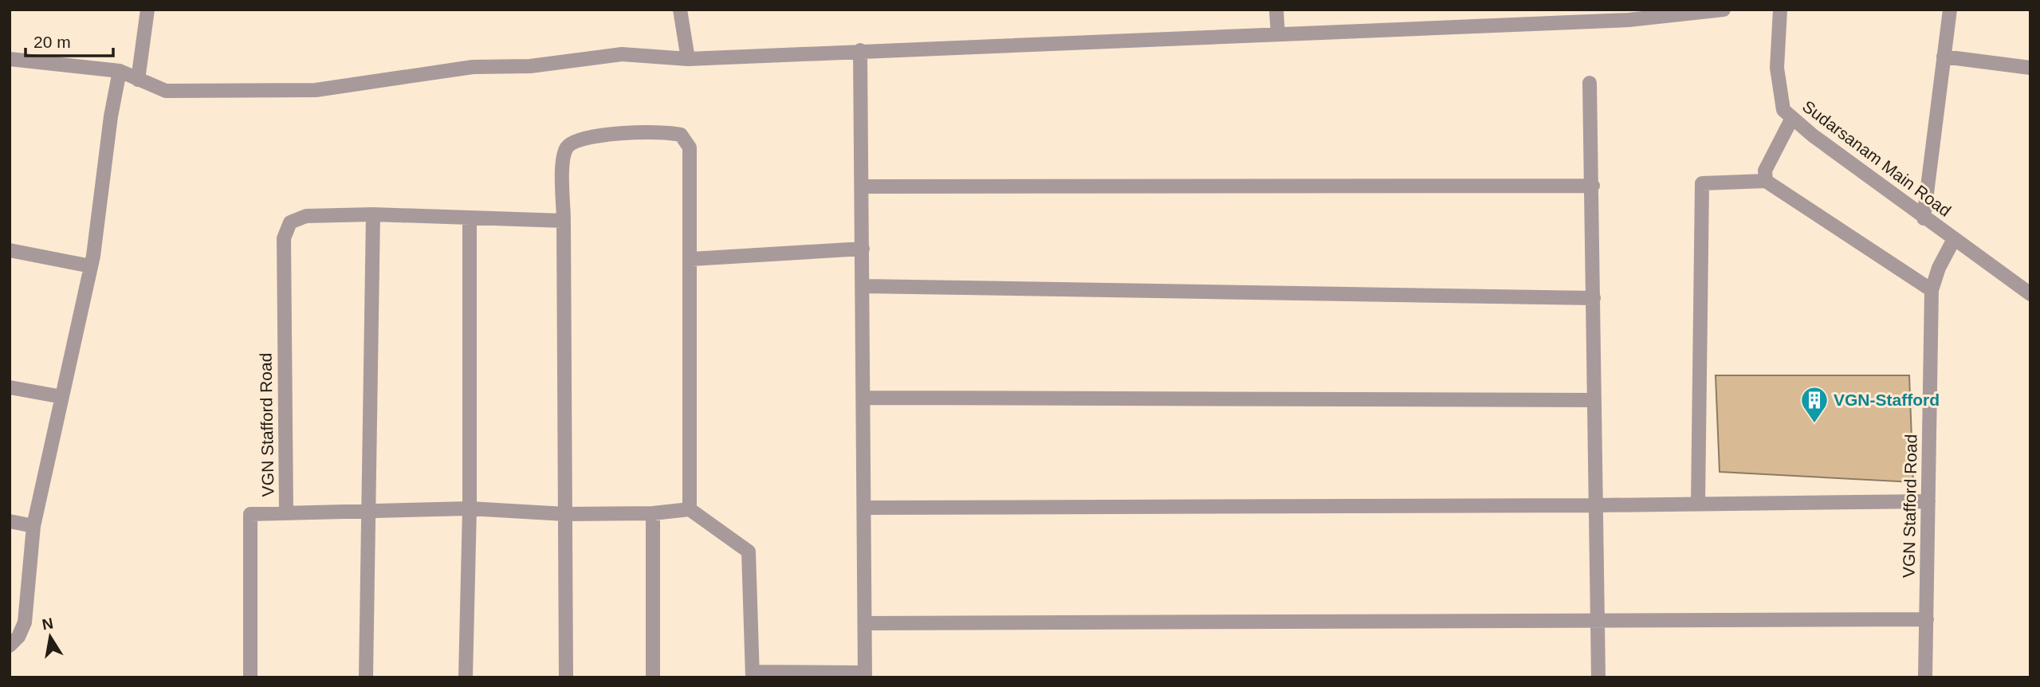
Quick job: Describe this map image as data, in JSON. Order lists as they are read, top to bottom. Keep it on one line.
{"streets":{"street":["Sudarsanam Main Road","VGN Stafford Road"]},"crossings":[["Sudarsanam Main Road","VGN Stafford Road"]],"places":{"building":["VGN-Stafford"]},"scale_bar":"20 m","north":"top"}
